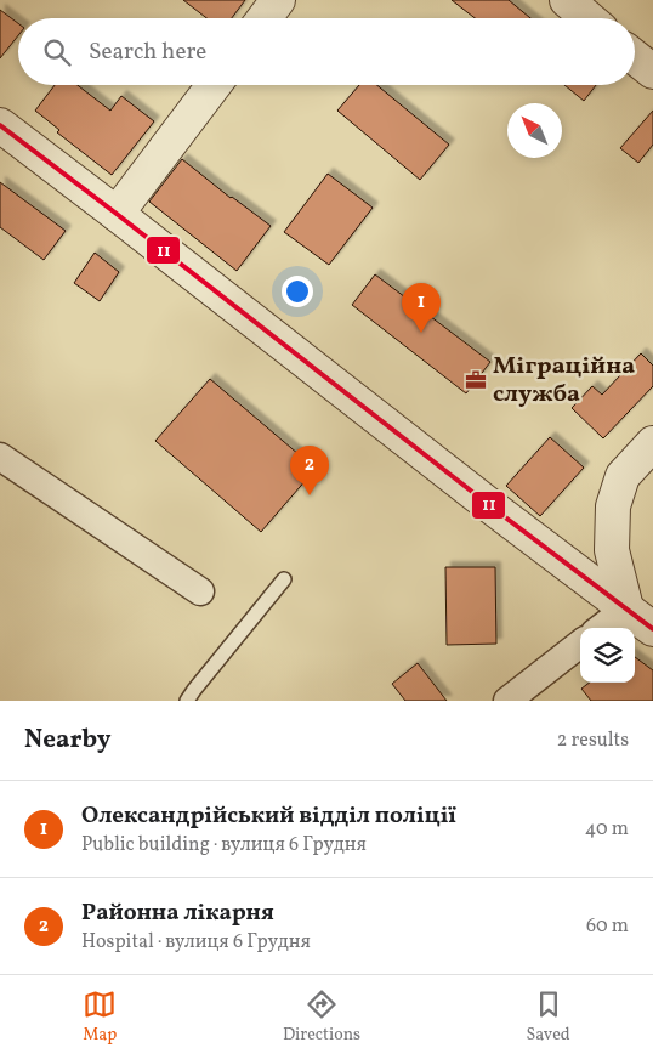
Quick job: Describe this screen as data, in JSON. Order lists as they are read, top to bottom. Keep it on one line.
{"places":{"office":["Міграційна служба"]},"lines":["transit line 11"],"north":"top left","page":{"search":"Search here","pins":["1","2"],"heading":["Nearby","2 results"],"list":[{"mark":"1","name":"Олександрійський відділ поліції","note":"Public building · вулиця 6 Грудня","value":"40 m"},{"mark":"2","name":"Районна лікарня","note":"Hospital · вулиця 6 Грудня","value":"60 m"}],"nav":["Map","Directions","Saved"]}}
